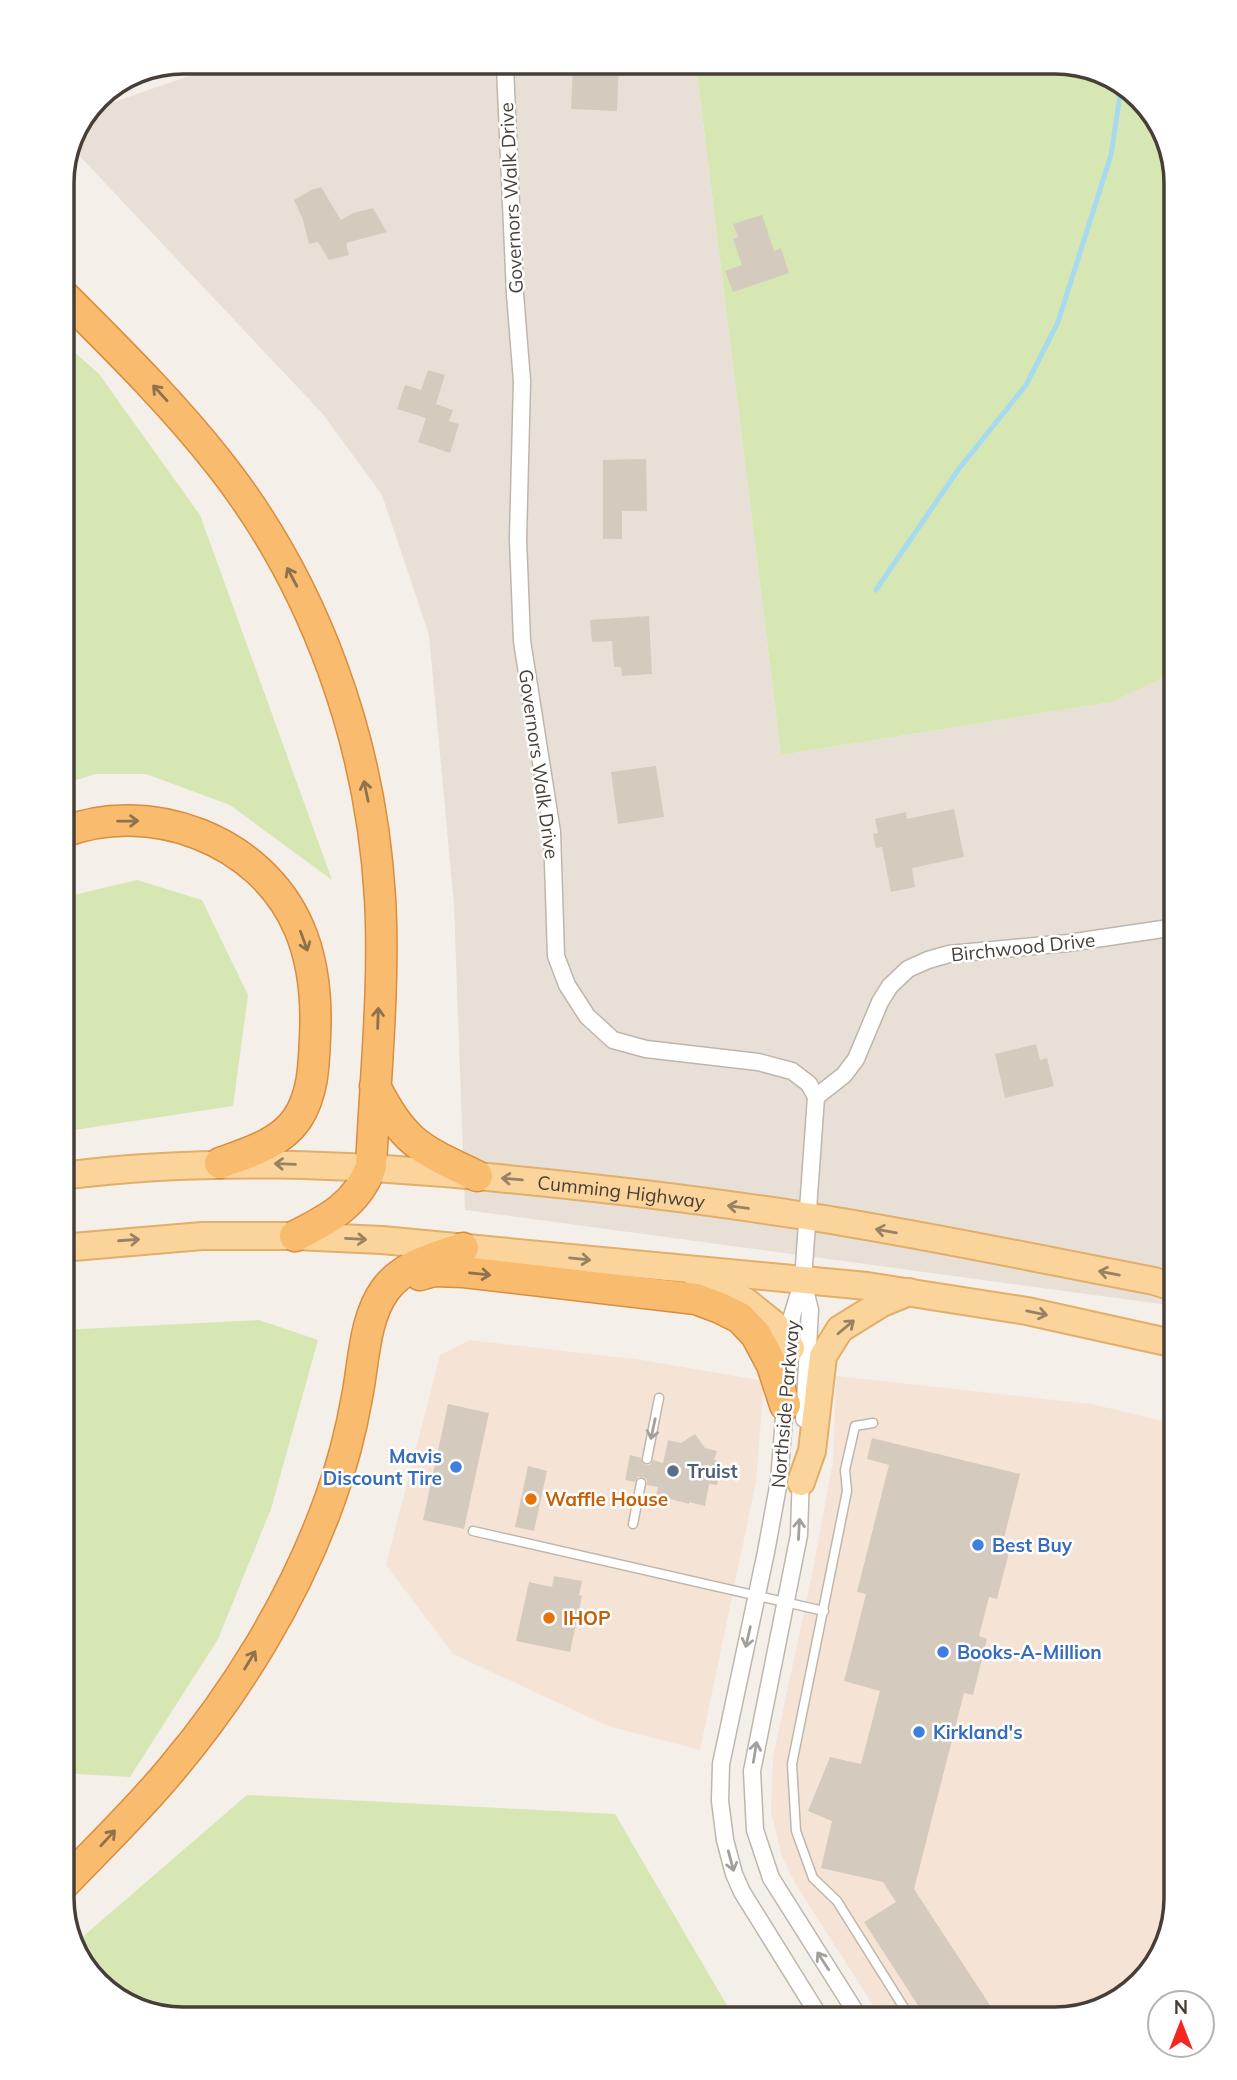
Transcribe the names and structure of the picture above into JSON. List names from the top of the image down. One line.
{"streets":{"main road":["Cumming Highway"],"street":["Governors Walk Drive","Birchwood Drive","Northside Parkway"]},"crossings":[["Governors Walk Drive","Birchwood Drive"]],"places":["Mavis Discount Tire","Truist","Waffle House","Best Buy","IHOP","Books-A-Million","Kirkland's"],"north":"top"}
